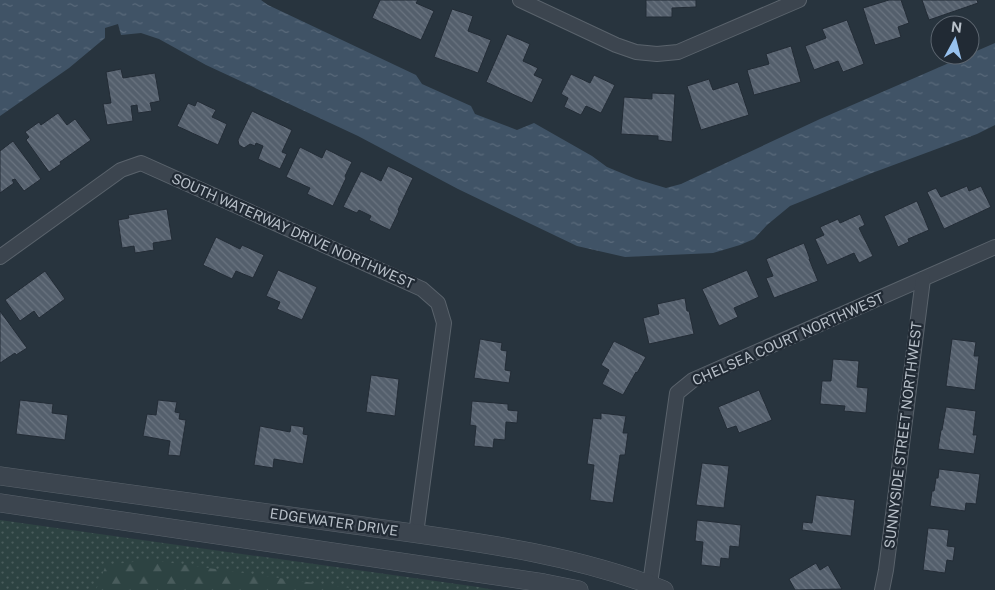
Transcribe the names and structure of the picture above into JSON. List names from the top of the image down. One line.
{"streets":{"street":["SOUTH WATERWAY DRIVE NORTHWEST","CHELSEA COURT NORTHWEST","SUNNYSIDE STREET NORTHWEST","EDGEWATER DRIVE"]},"crossings":[["SOUTH WATERWAY DRIVE NORTHWEST","EDGEWATER DRIVE"],["CHELSEA COURT NORTHWEST","SUNNYSIDE STREET NORTHWEST"],["CHELSEA COURT NORTHWEST","EDGEWATER DRIVE"]],"north":"top"}
